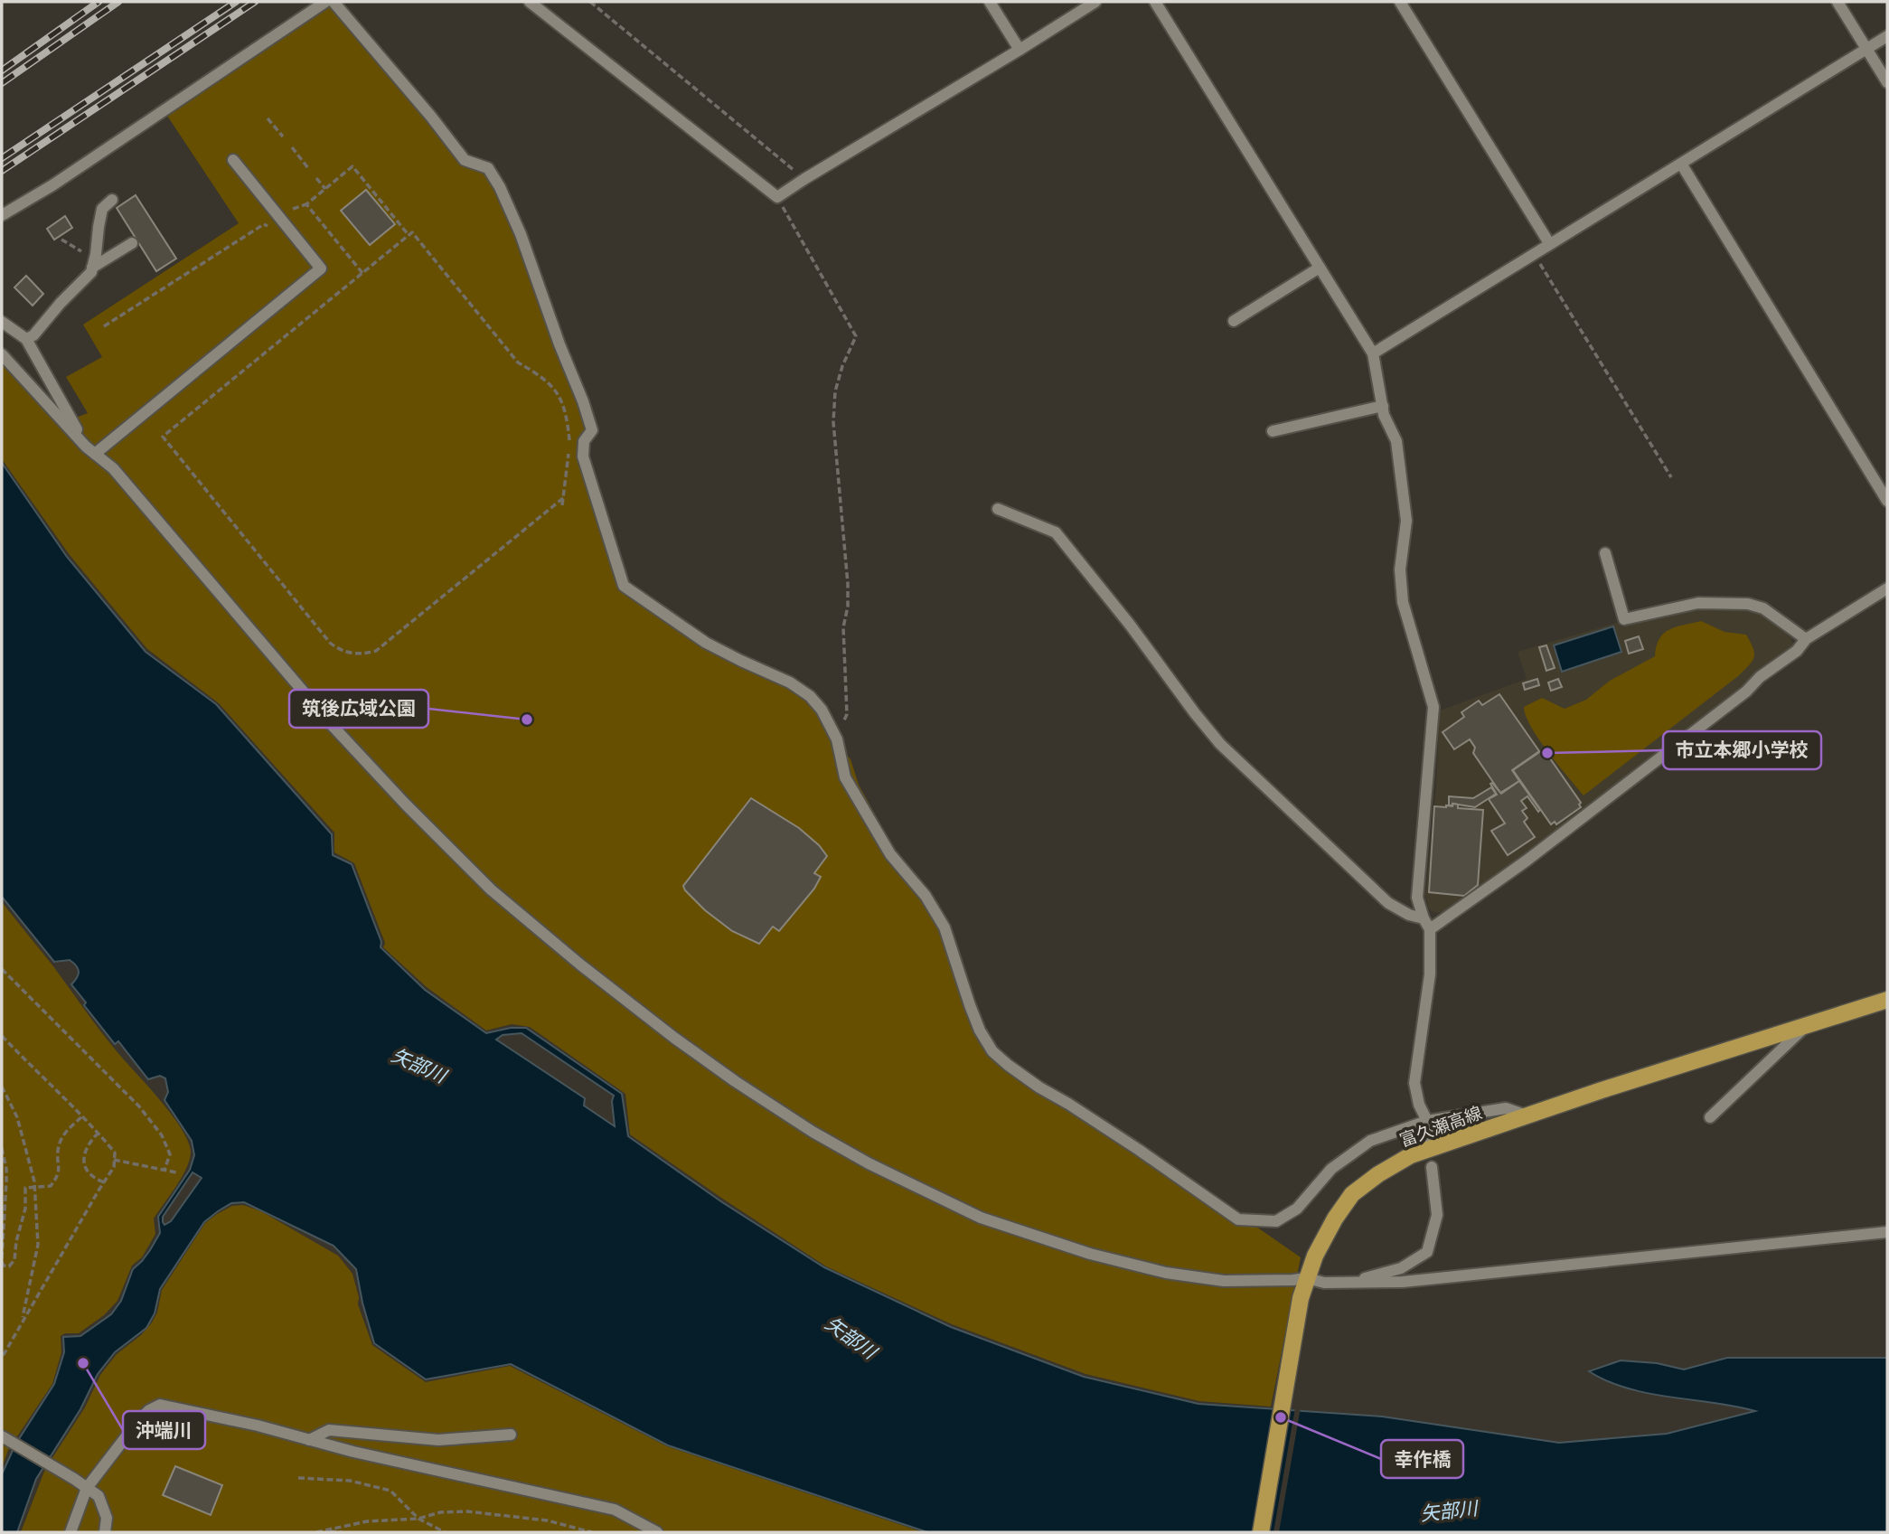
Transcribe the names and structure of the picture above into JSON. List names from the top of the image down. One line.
{"streets":{"main road":["富久瀬高線"]},"water":["矢部川"],"places":["筑後広域公園","市立本郷小学校","沖端川","幸作橋"]}
